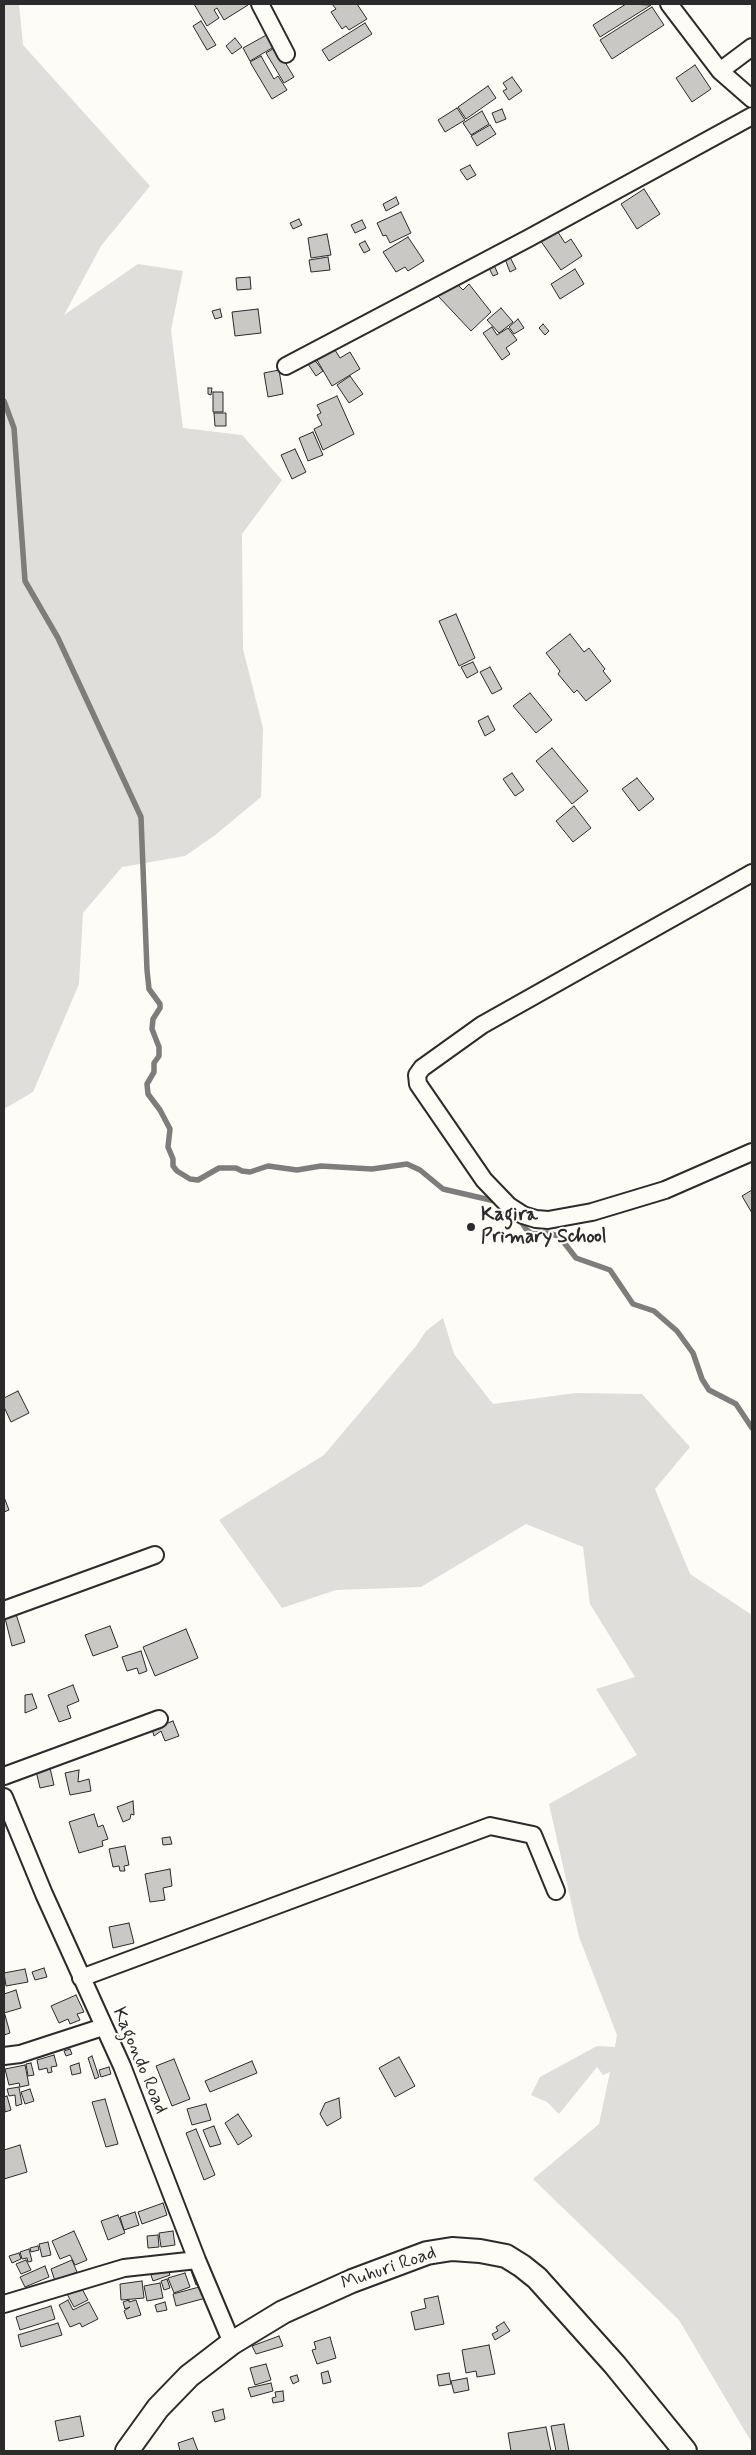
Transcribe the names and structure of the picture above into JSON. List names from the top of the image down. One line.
{"streets":{"main road":["Muhuri Road"],"street":["Kagondo Road"]},"crossings":[["Kagondo Road","Muhuri Road"]],"places":["Kagira Primary School"]}
